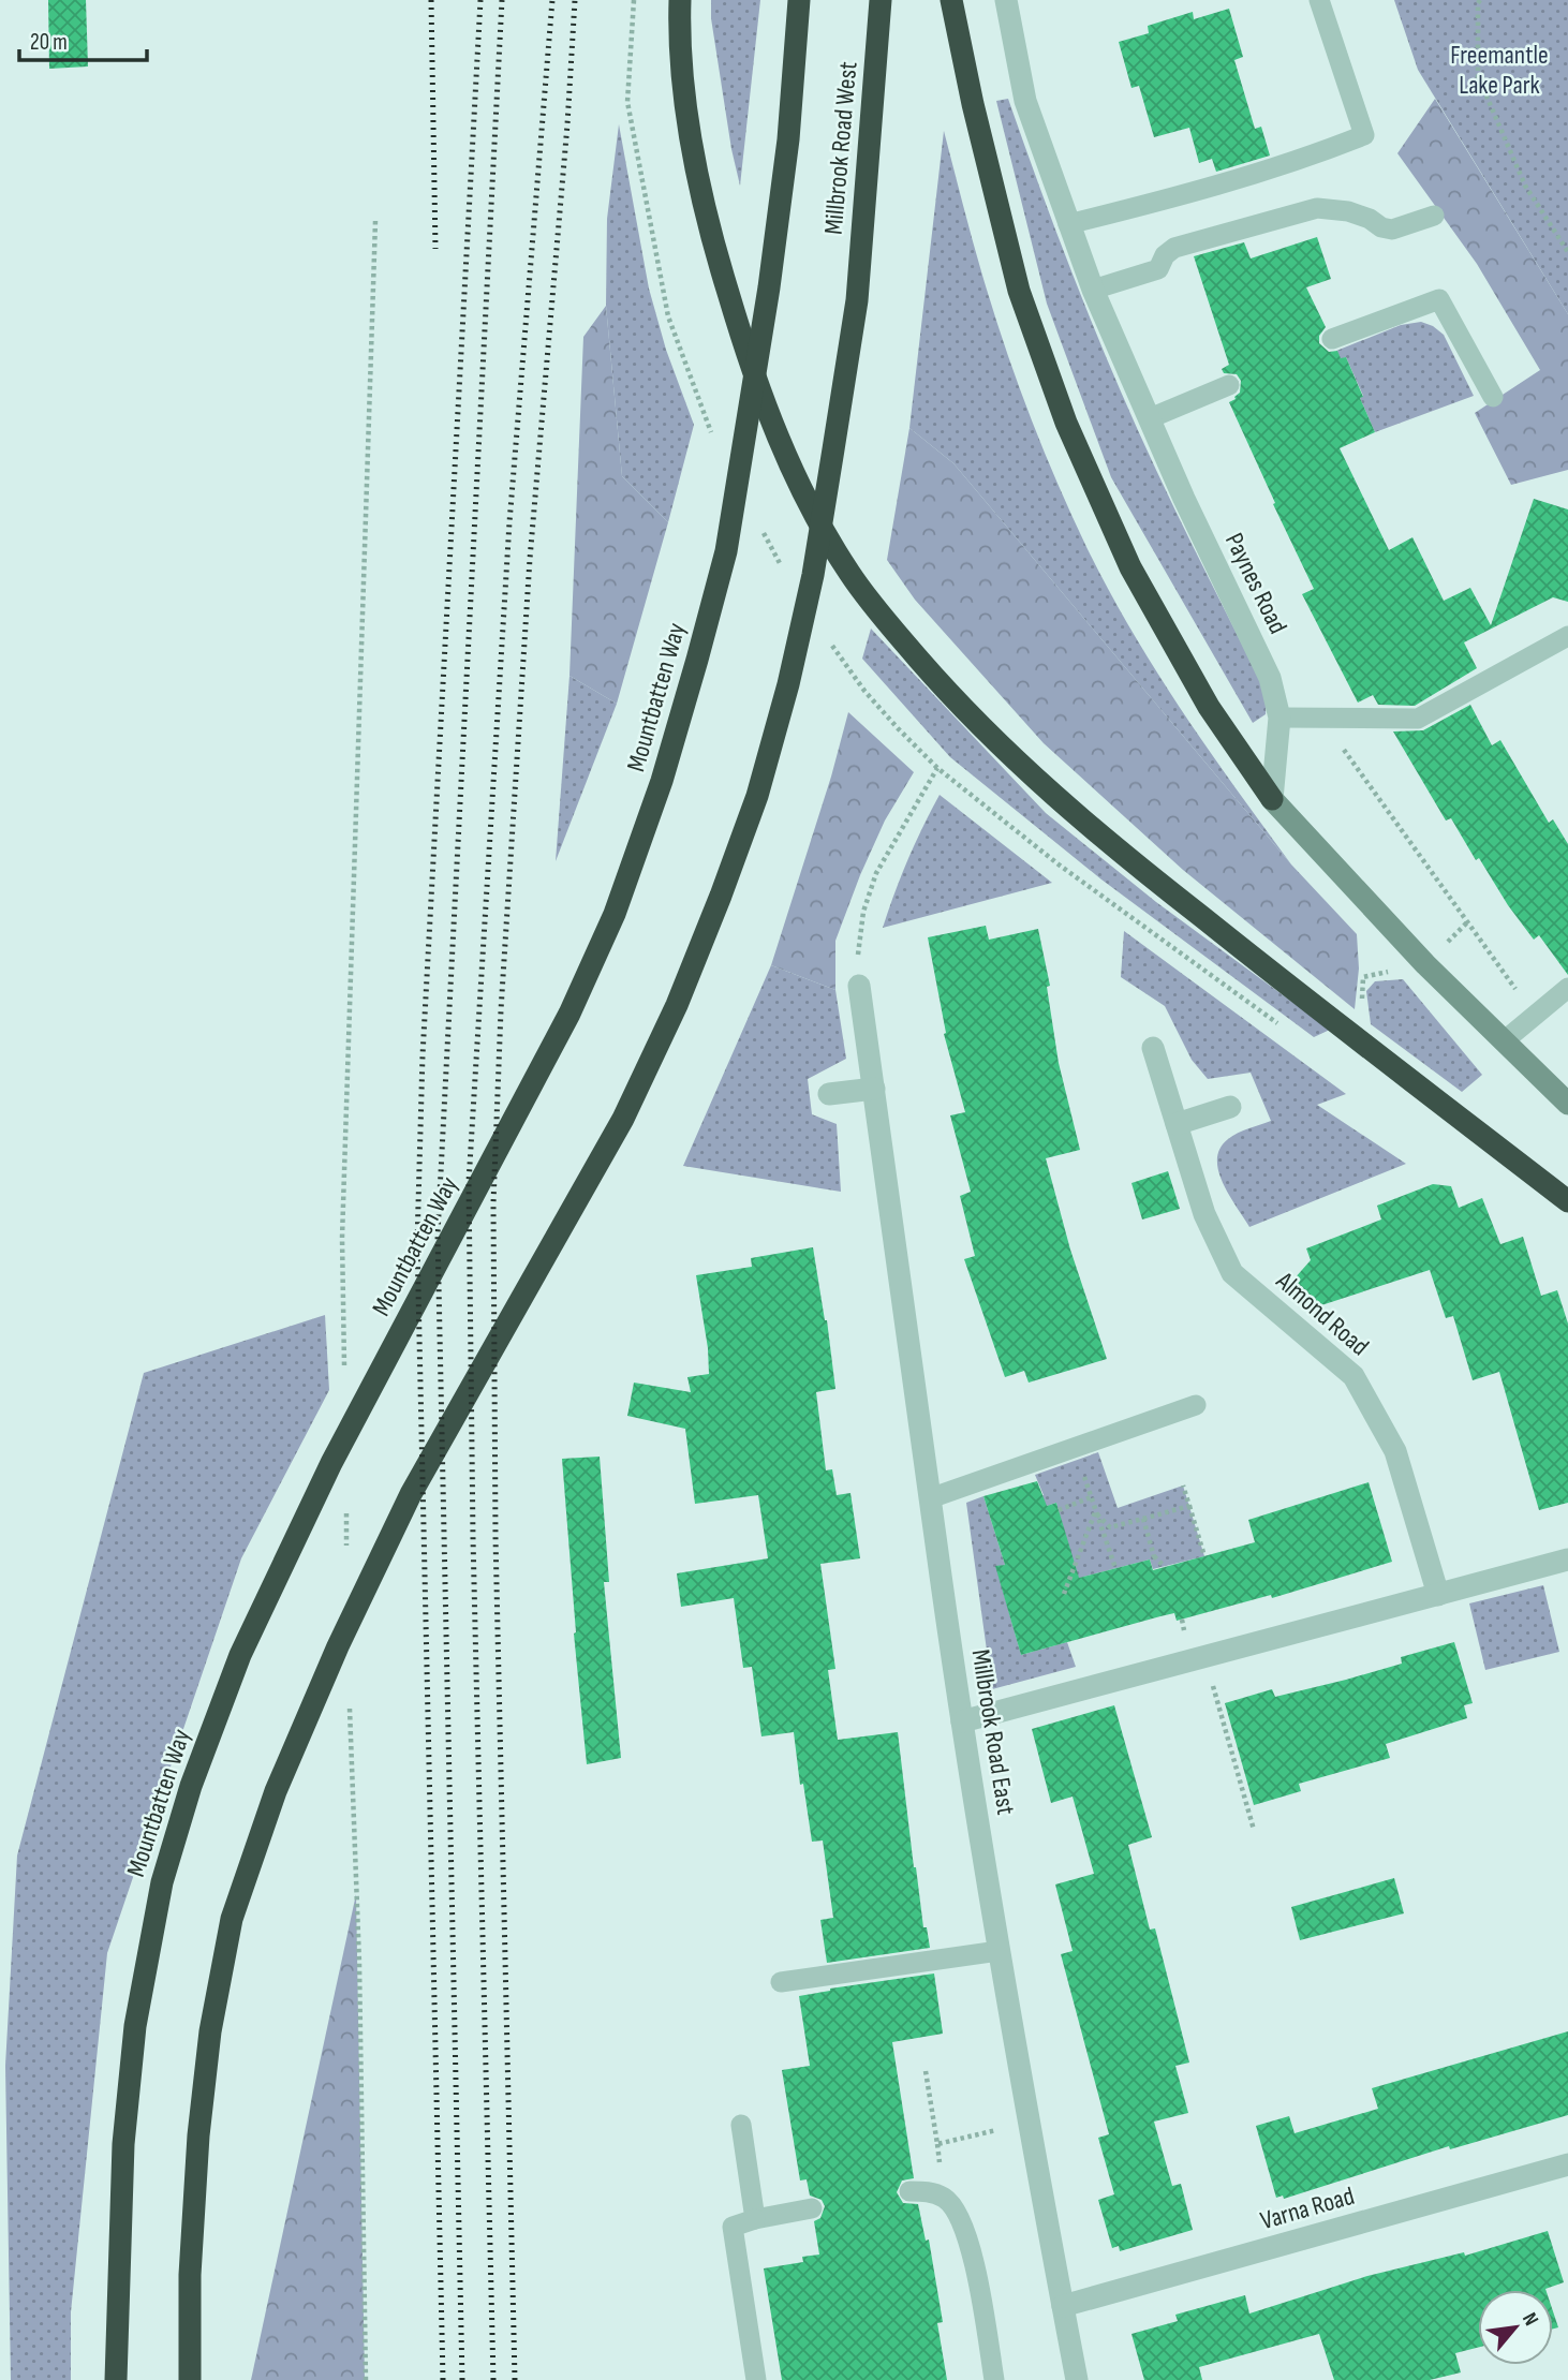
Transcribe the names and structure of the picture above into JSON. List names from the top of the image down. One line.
{"streets":{"highway":["Millbrook Road West","Mountbatten Way"],"street":["Paynes Road","Almond Road","Millbrook Road East","Varna Road"]},"crossings":[["Millbrook Road West","Mountbatten Way"],["Millbrook Road East","Varna Road"]],"parks":["Freemantle Lake Park"],"scale_bar":"20 m","north":"top right"}
